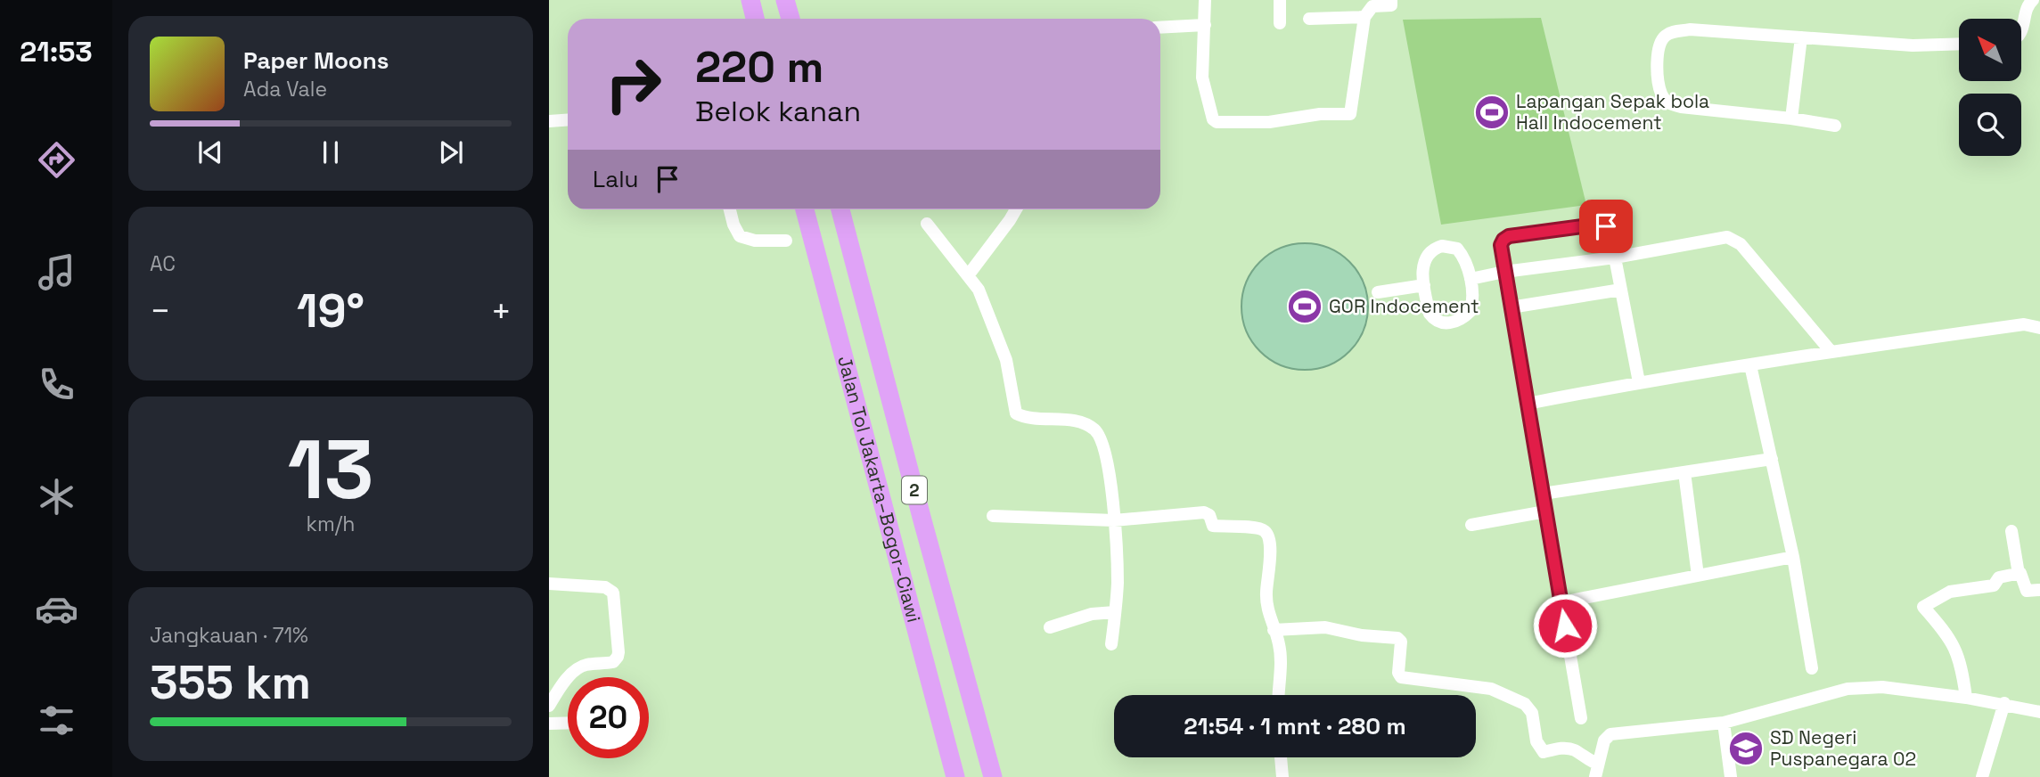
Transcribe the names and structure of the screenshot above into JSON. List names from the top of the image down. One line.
{"streets":{"highway":["Jalan Tol Jakarta–Bogor–Ciawi","2"]},"places":{"sports":["Lapangan Sepak bola Hall Indocement","GOR Indocement"],"school or university":["SD Negeri Puspanegara 02"]},"north":"top left","page":{"tabs":"21:53","turn":["220 m","Belok kanan"],"song":["Paper Moons","Ada Vale"],"then":"Lalu","tile":["AC",["13","km/h"],["Jangkauan · 71%","355 km"]],"heat":["−","19°","+"],"limit":"20","trip":"21:54 · 1 mnt · 280 m"}}
